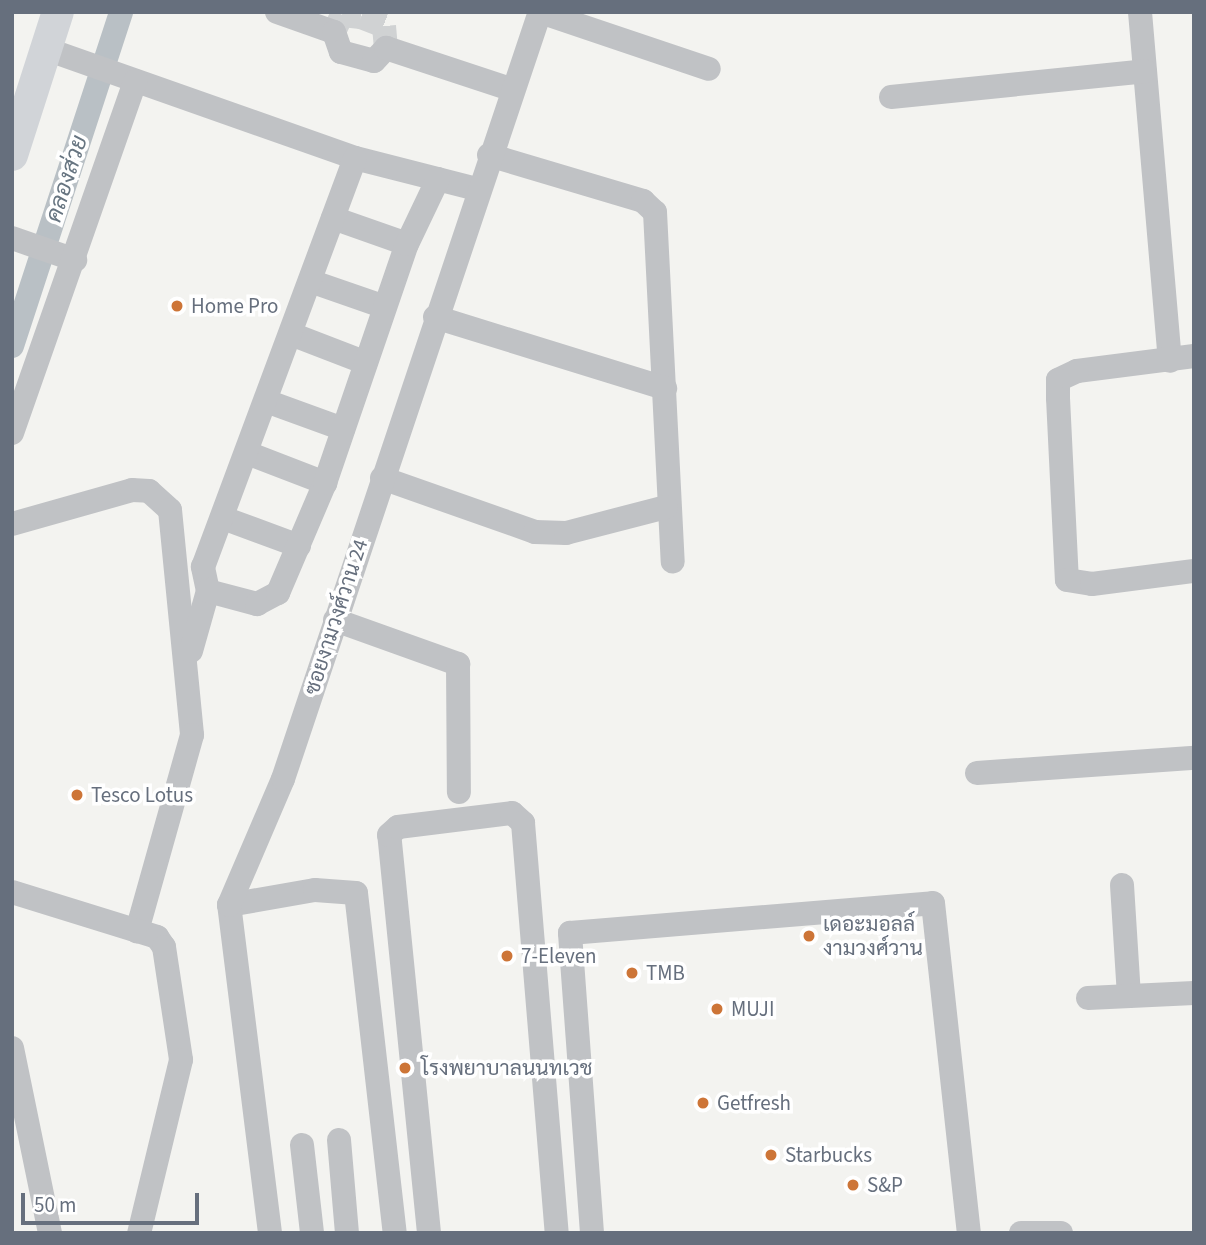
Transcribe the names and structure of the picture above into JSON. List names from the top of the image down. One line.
{"streets":{"street":["ซอยงามวงศ์วาน 24"]},"water":["คลองส่วย"],"places":["Home Pro","Tesco Lotus","เดอะมอลล์ งามวงศ์วาน","7-Eleven","TMB","MUJI","โรงพยาบาลนนทเวช","Getfresh","Starbucks","S&P"],"scale_bar":"50 m"}
